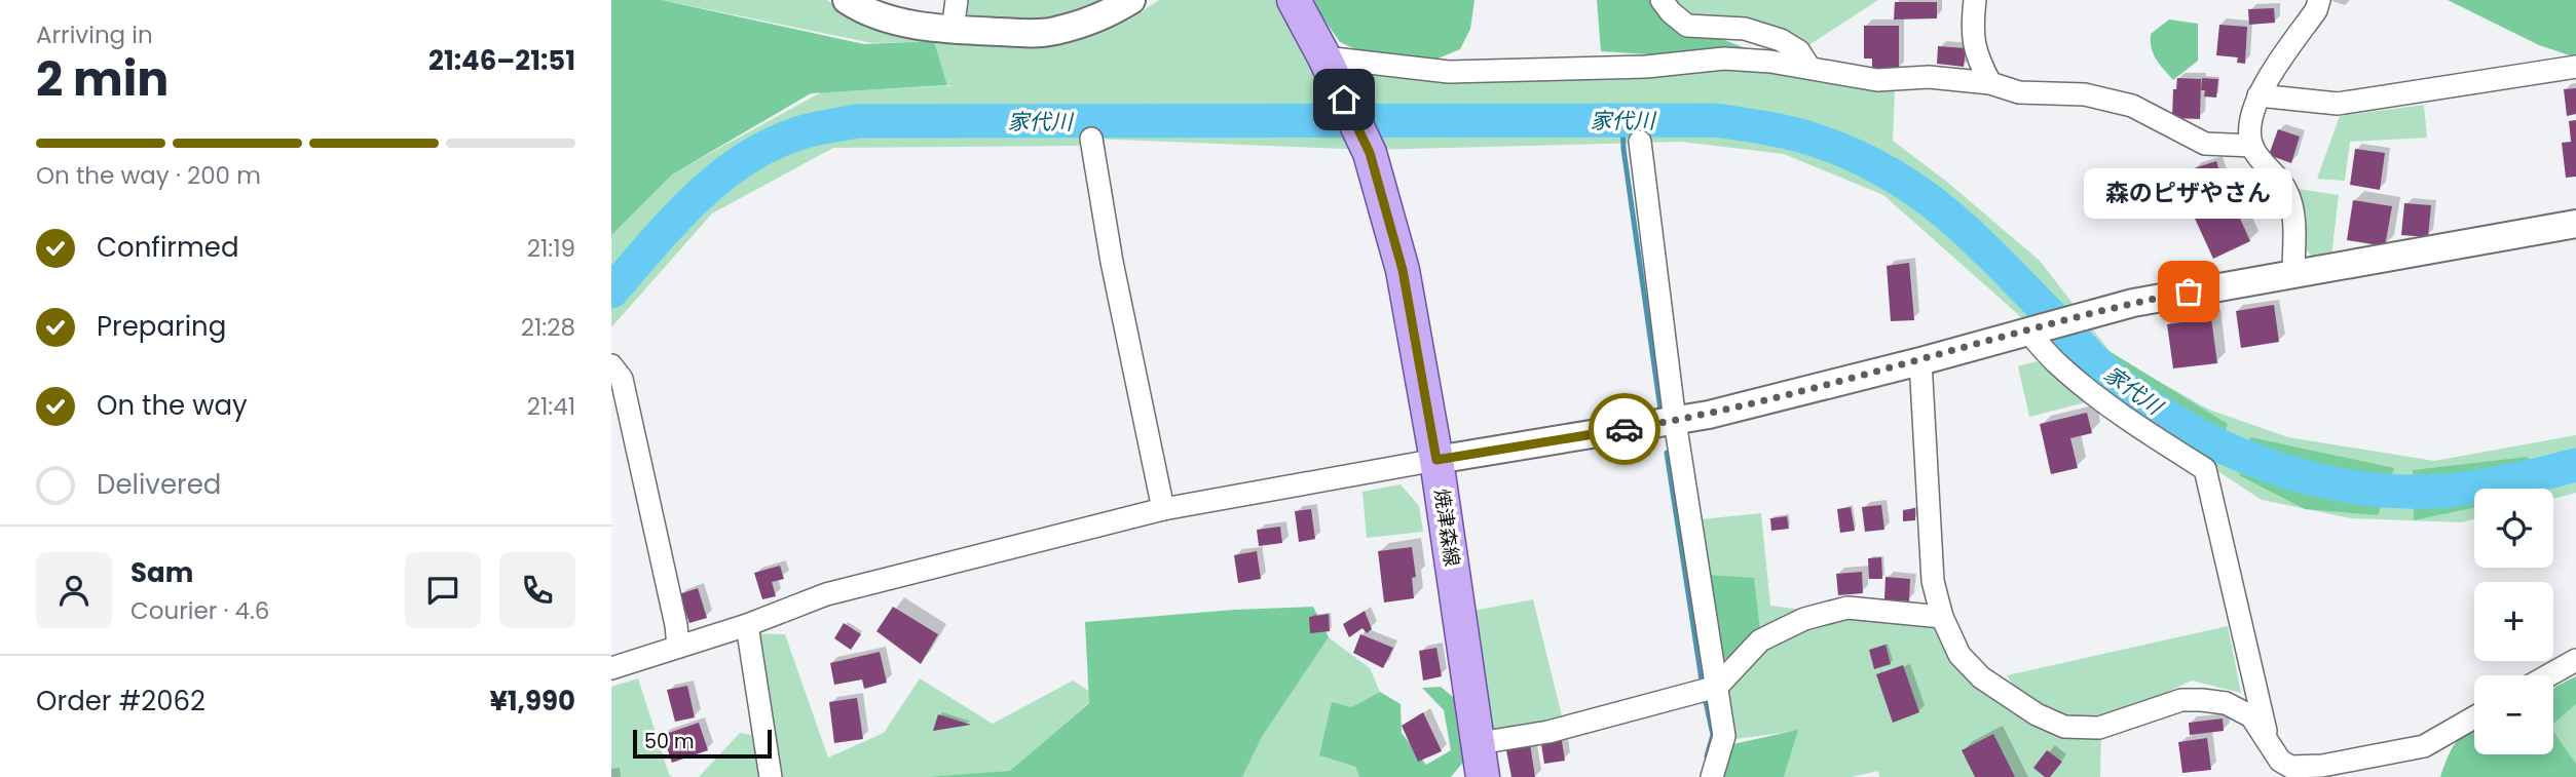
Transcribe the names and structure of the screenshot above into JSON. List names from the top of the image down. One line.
{"streets":{"main road":["焼津森線"]},"water":["家代川"],"places":["森のピザやさん"],"scale_bar":"50 m","page":{"heading":["2 min","Arriving in","21:46–21:51"],"panel":["Sam","Courier · 4.6","Order #2062","¥1,990"],"bar":"On the way · 200 m","bubble":"森のピザやさん","list":[["Confirmed","21:19"],["Preparing","21:28"],["On the way","21:41"],"Delivered"],"map_buttons":["+","−"],"scale":"50 m"}}
